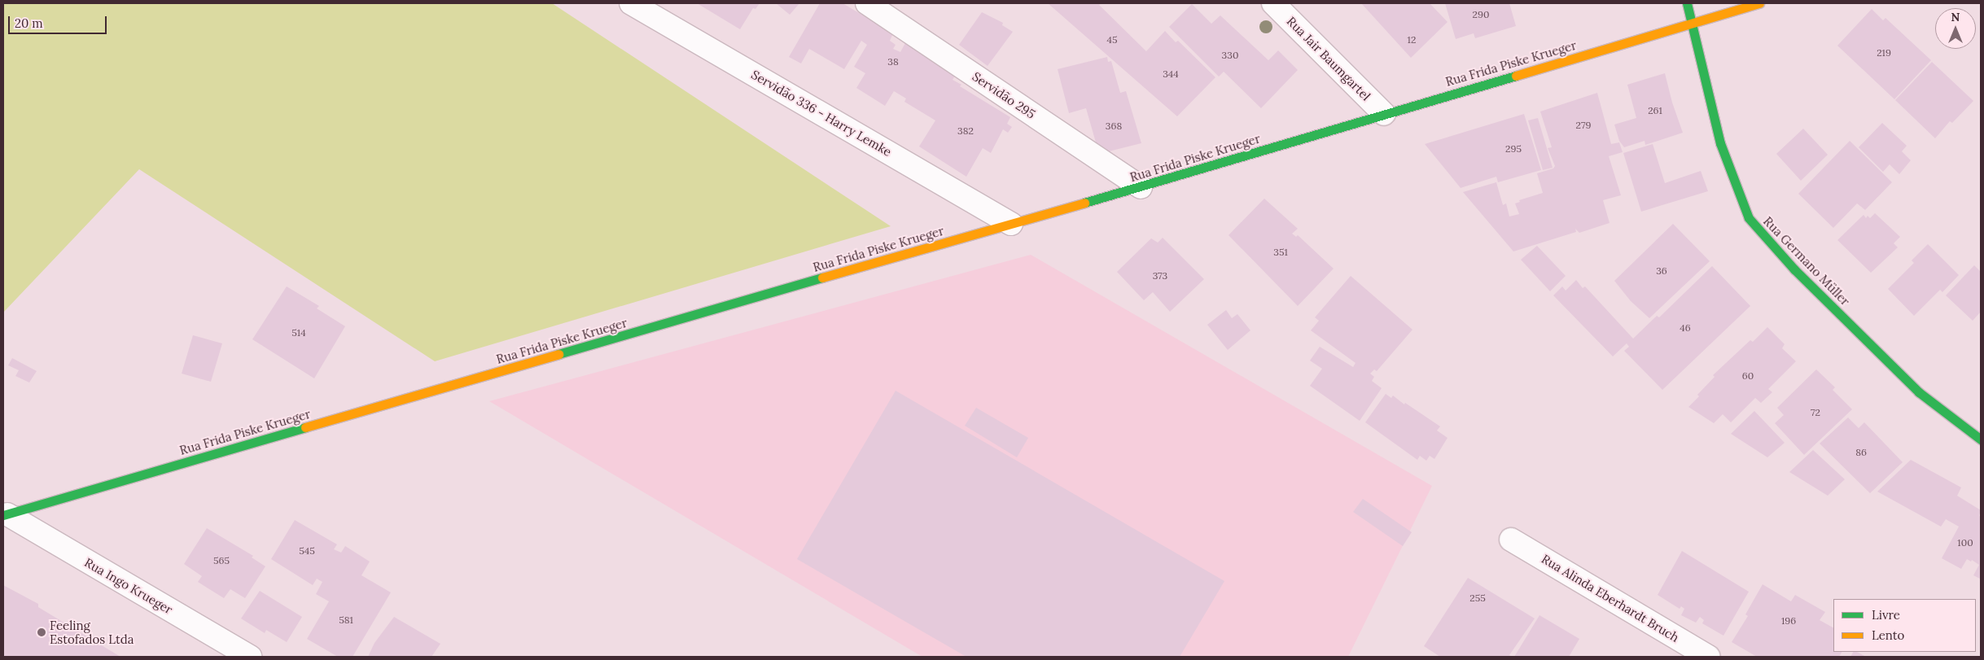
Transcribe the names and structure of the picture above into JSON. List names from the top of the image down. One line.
{"streets":{"street":["Rua Jair Baumgartel","Rua Frida Piske Krueger","Servidão 295","Servidão 336 - Harry Lemke","Rua Germano Müller","Rua Ingo Krueger","Rua Alinda Eberhardt Bruch"]},"crossings":[["Rua Jair Baumgartel","Rua Frida Piske Krueger"],["Rua Frida Piske Krueger","Servidão 295"],["Rua Frida Piske Krueger","Servidão 336 - Harry Lemke"],["Rua Frida Piske Krueger","Rua Germano Müller"],["Rua Frida Piske Krueger","Rua Ingo Krueger"]],"places":["Feeling Estofados Ltda"],"house_numbers":["290","45","12","219","330","38","344","261","279","368","382","295","351","36","373","46","514","60","72","86","100","545","565","255","581","196"],"legend":["Livre","Lento"],"scale_bar":"20 m","north":"top"}
